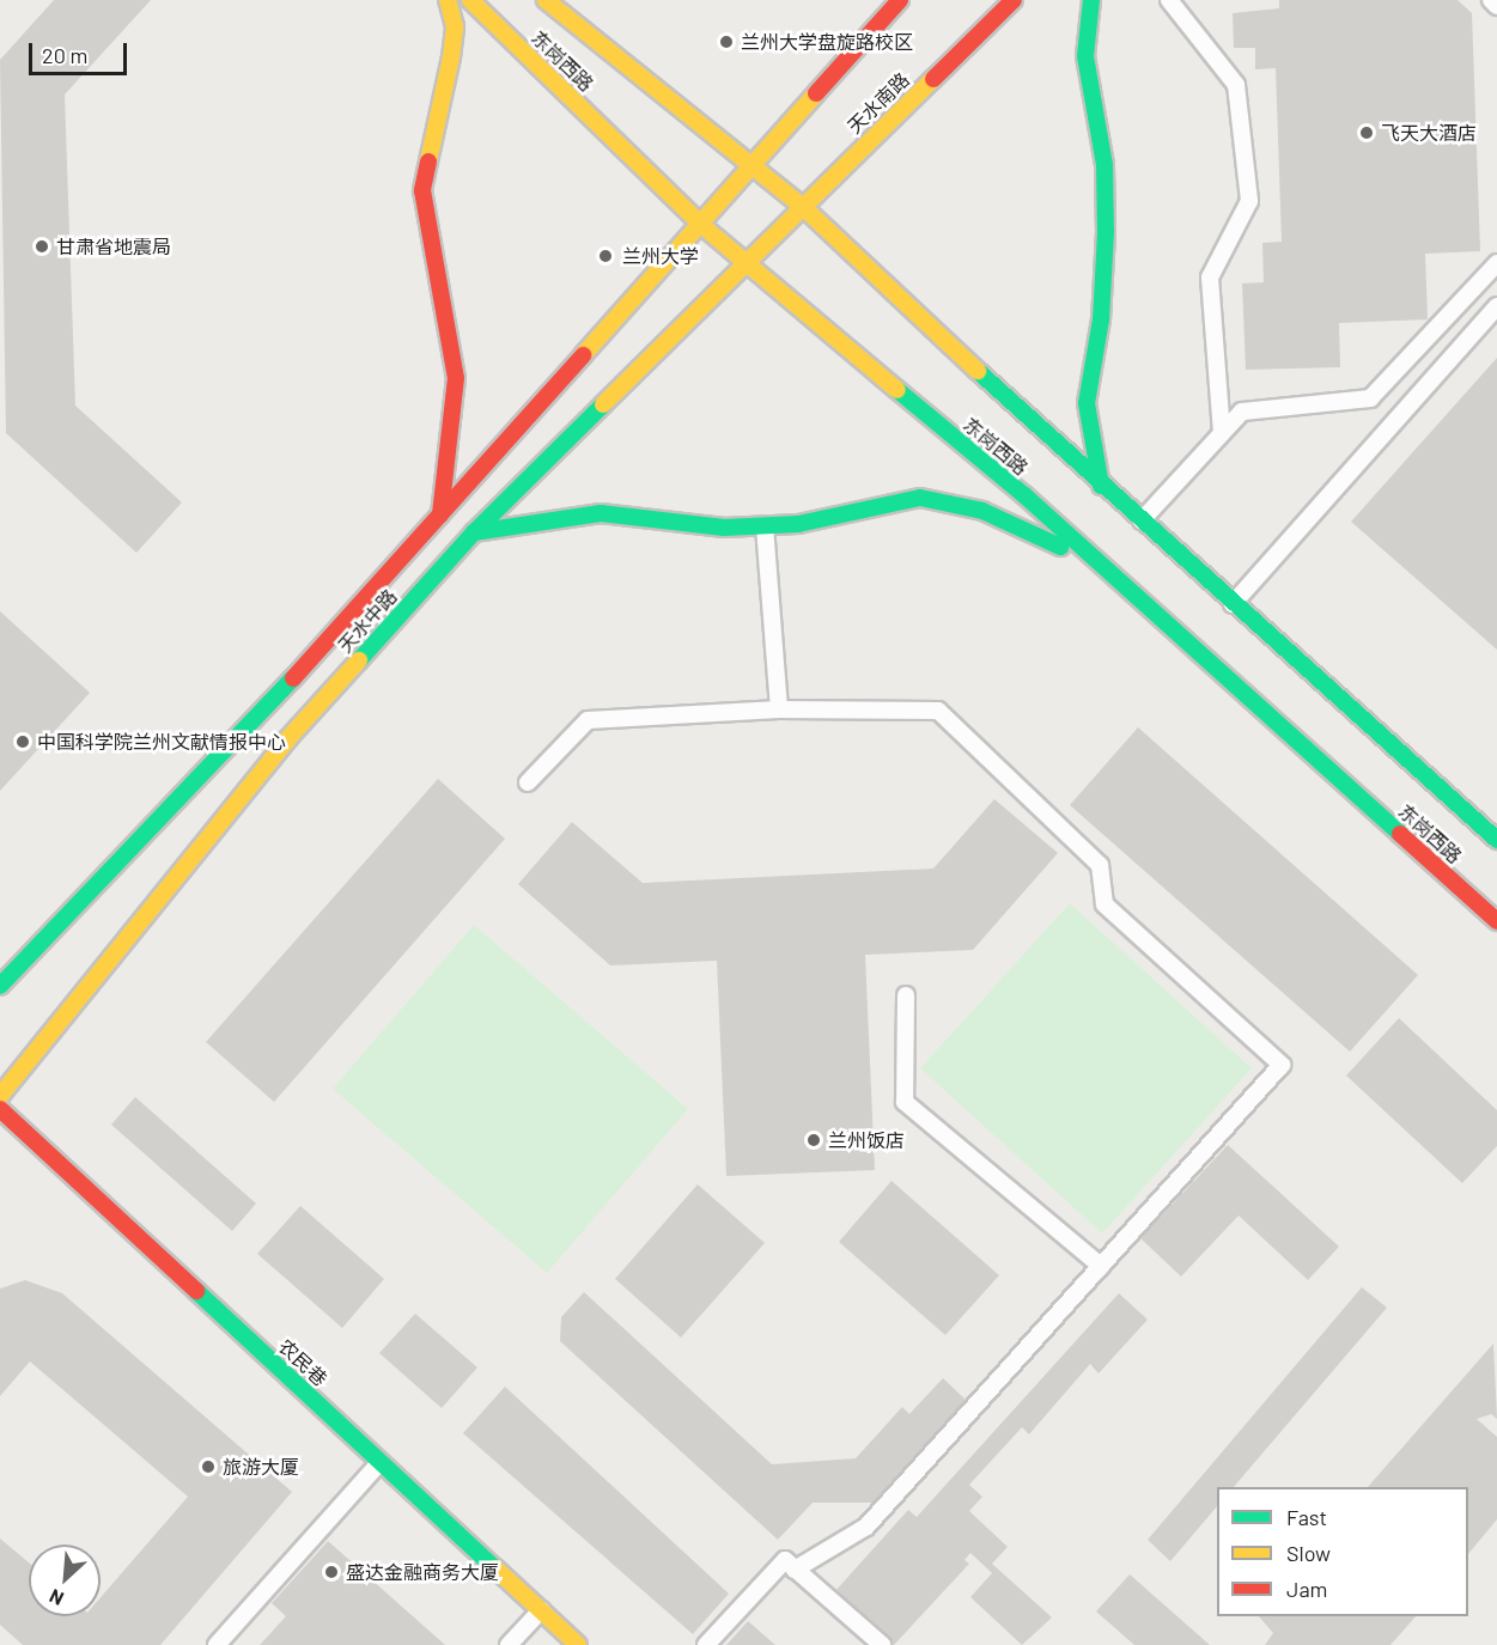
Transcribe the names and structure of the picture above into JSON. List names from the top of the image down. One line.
{"streets":{"main road":["东岗西路","天水南路","天水中路","农民巷"]},"crossings":[["东岗西路","天水南路"],["东岗西路","天水中路"],["天水南路","天水中路"]],"places":["兰州大学盘旋路校区","飞天大酒店","甘肃省地震局","兰州大学","中国科学院兰州文献情报中心","兰州饭店","旅游大厦","盛达金融商务大厦"],"legend":["Fast","Slow","Jam"],"scale_bar":"20 m","north":"bottom left"}
